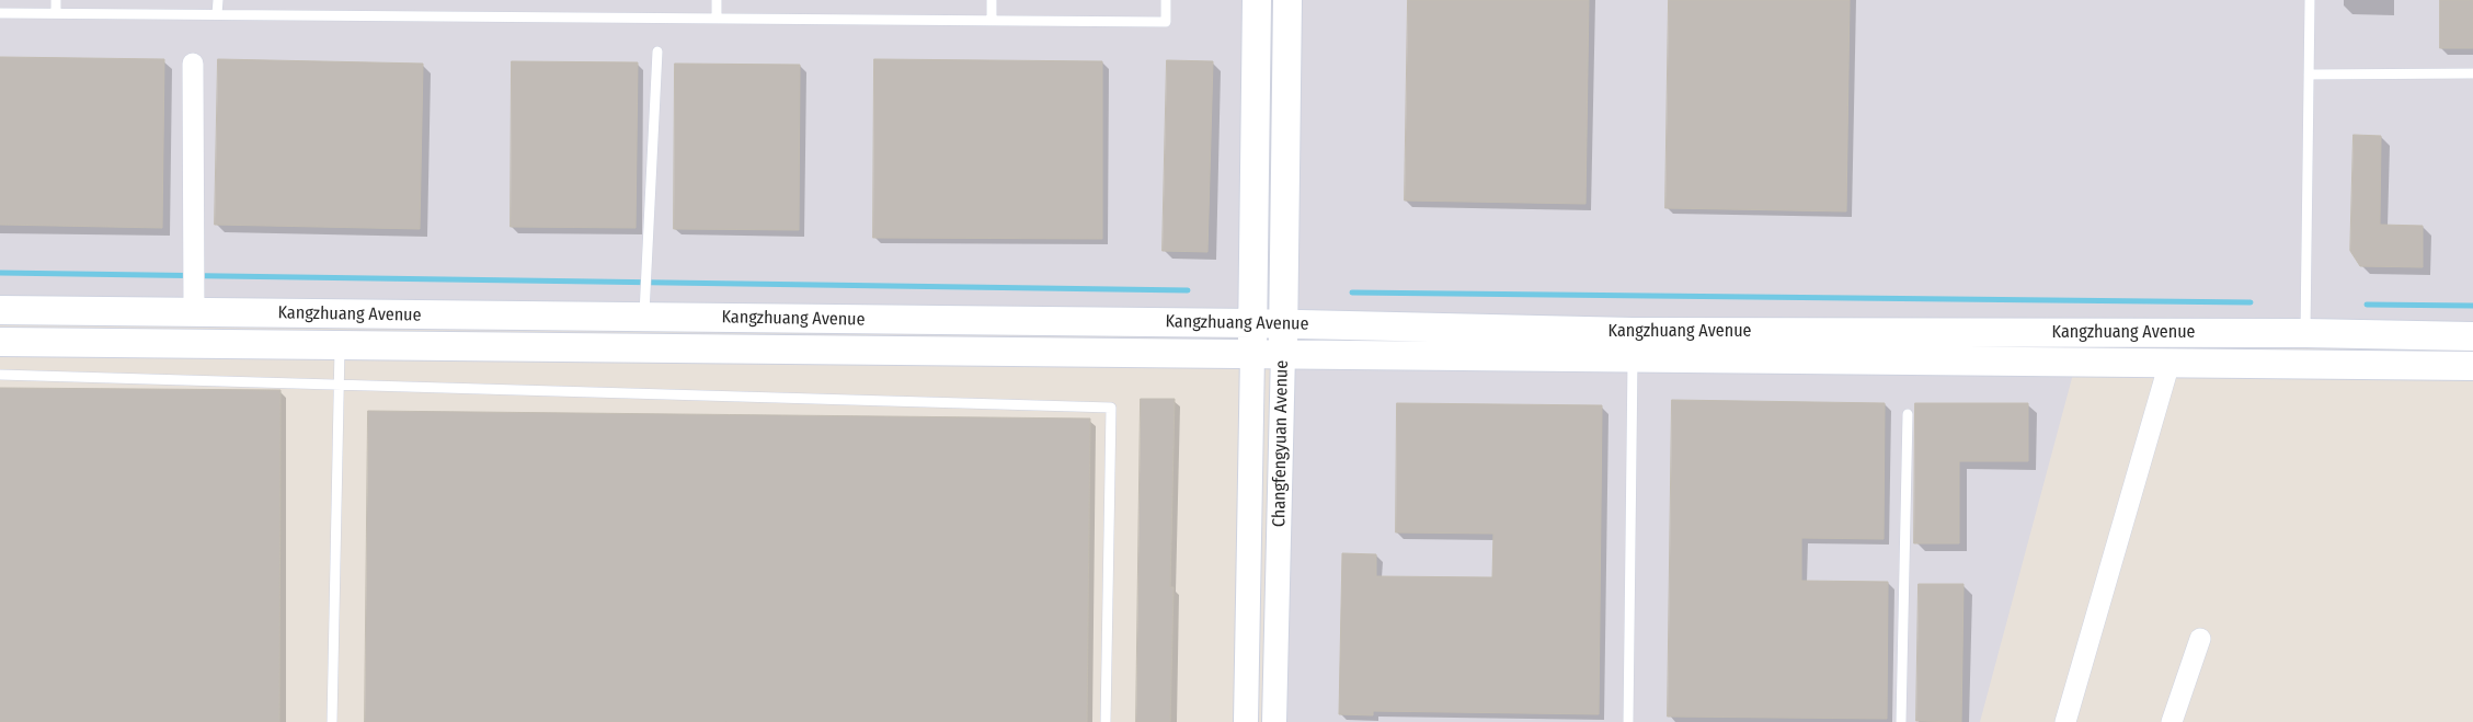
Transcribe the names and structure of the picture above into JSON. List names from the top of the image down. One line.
{"streets":{"main road":["Kangzhuang Avenue","Changfengyuan Avenue"]},"crossings":[["Kangzhuang Avenue","Changfengyuan Avenue"]]}
